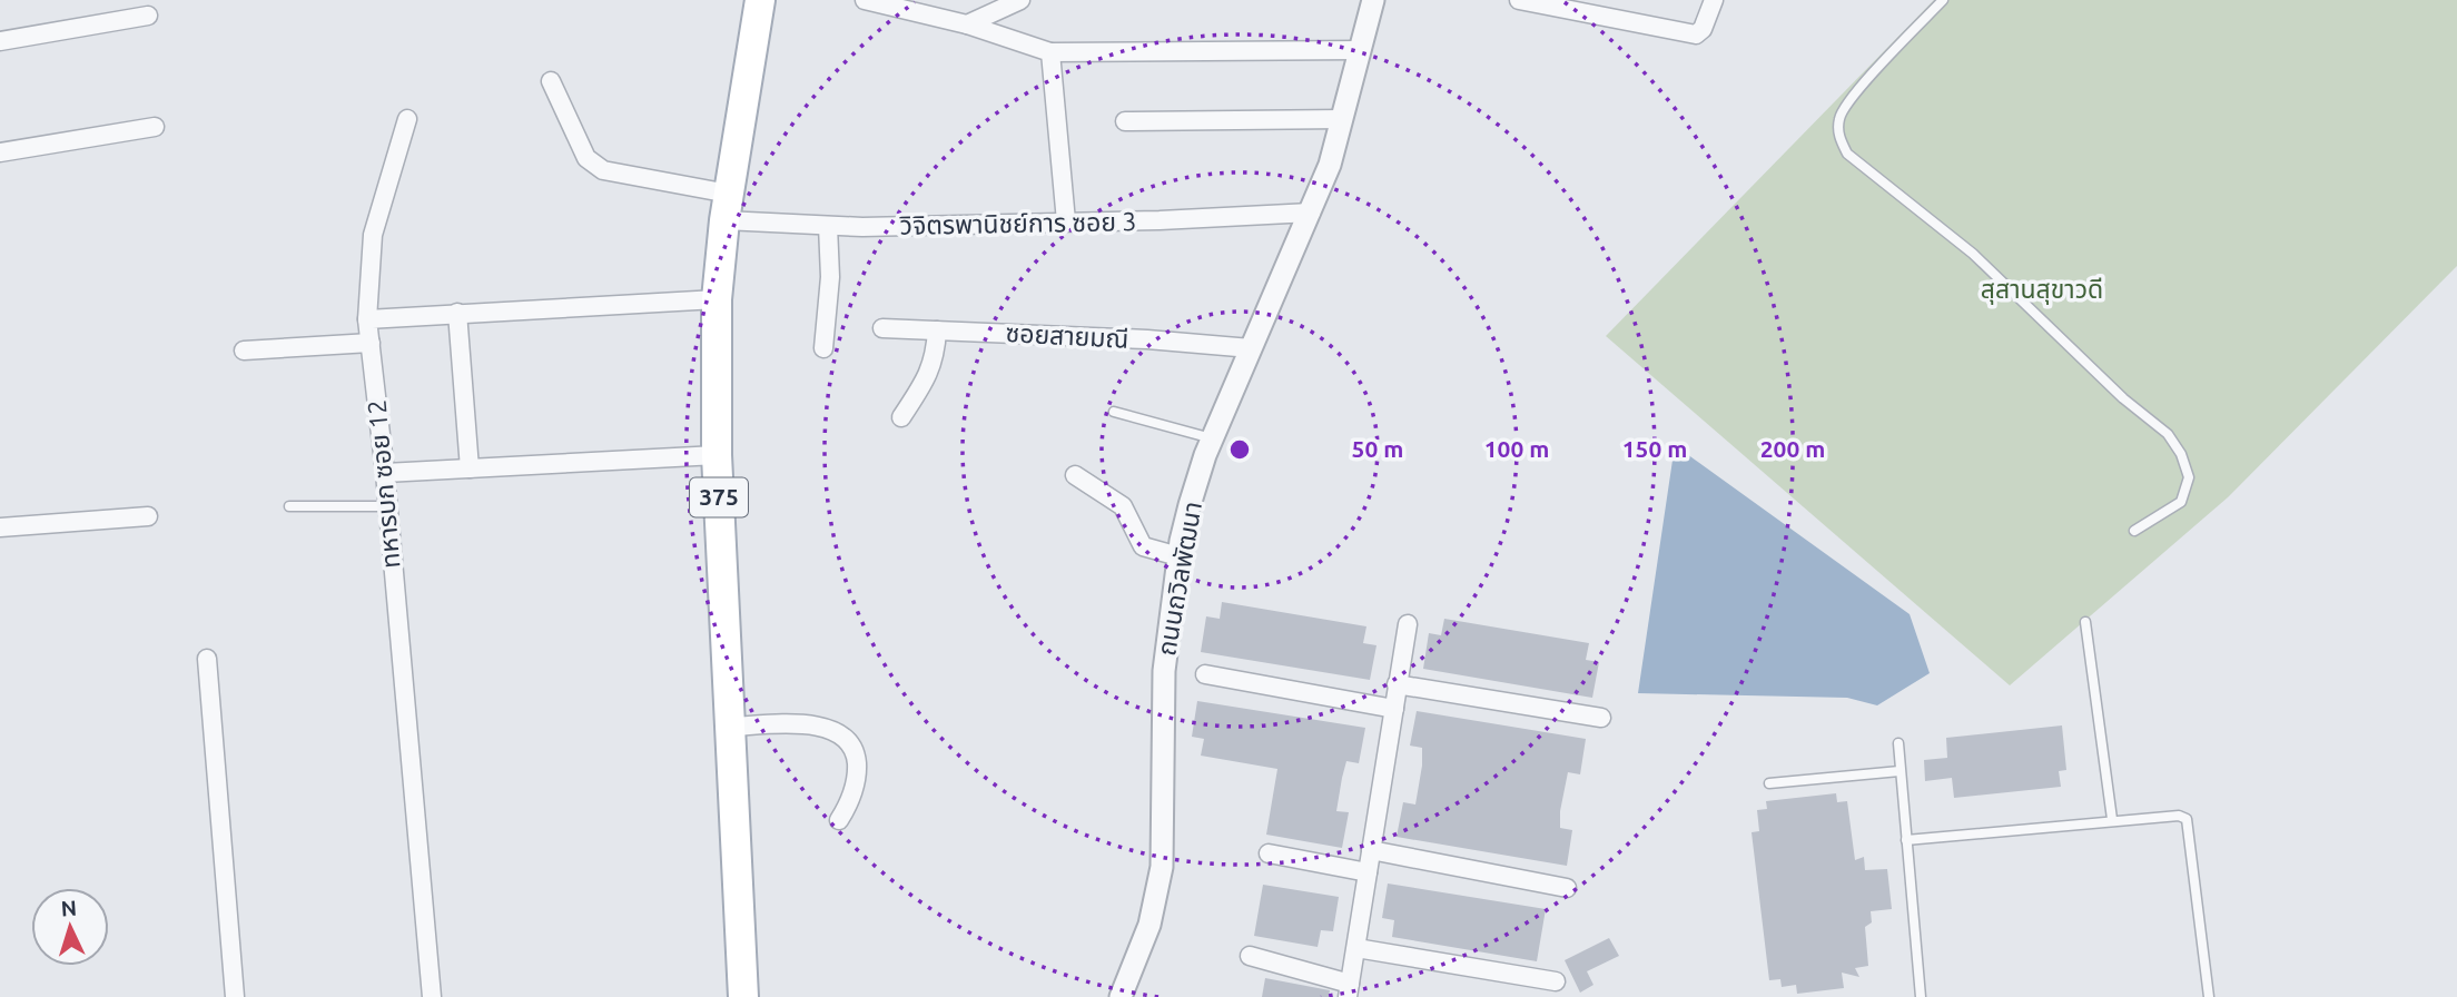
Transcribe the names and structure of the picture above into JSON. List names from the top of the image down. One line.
{"streets":{"main road":["375"],"street":["วิจิตรพานิชย์การ ซอย 3","ซอยสายมณี","ทหารบก ซอย 12","ถนนถวิลพัฒนา"]},"crossings":[["วิจิตรพานิชย์การ ซอย 3","375"],["วิจิตรพานิชย์การ ซอย 3","ถนนถวิลพัฒนา"],["ซอยสายมณี","ถนนถวิลพัฒนา"]],"parks":["สุสานสุขาวดี"],"north":"top","rings":["50 m","100 m","150 m","200 m"]}
